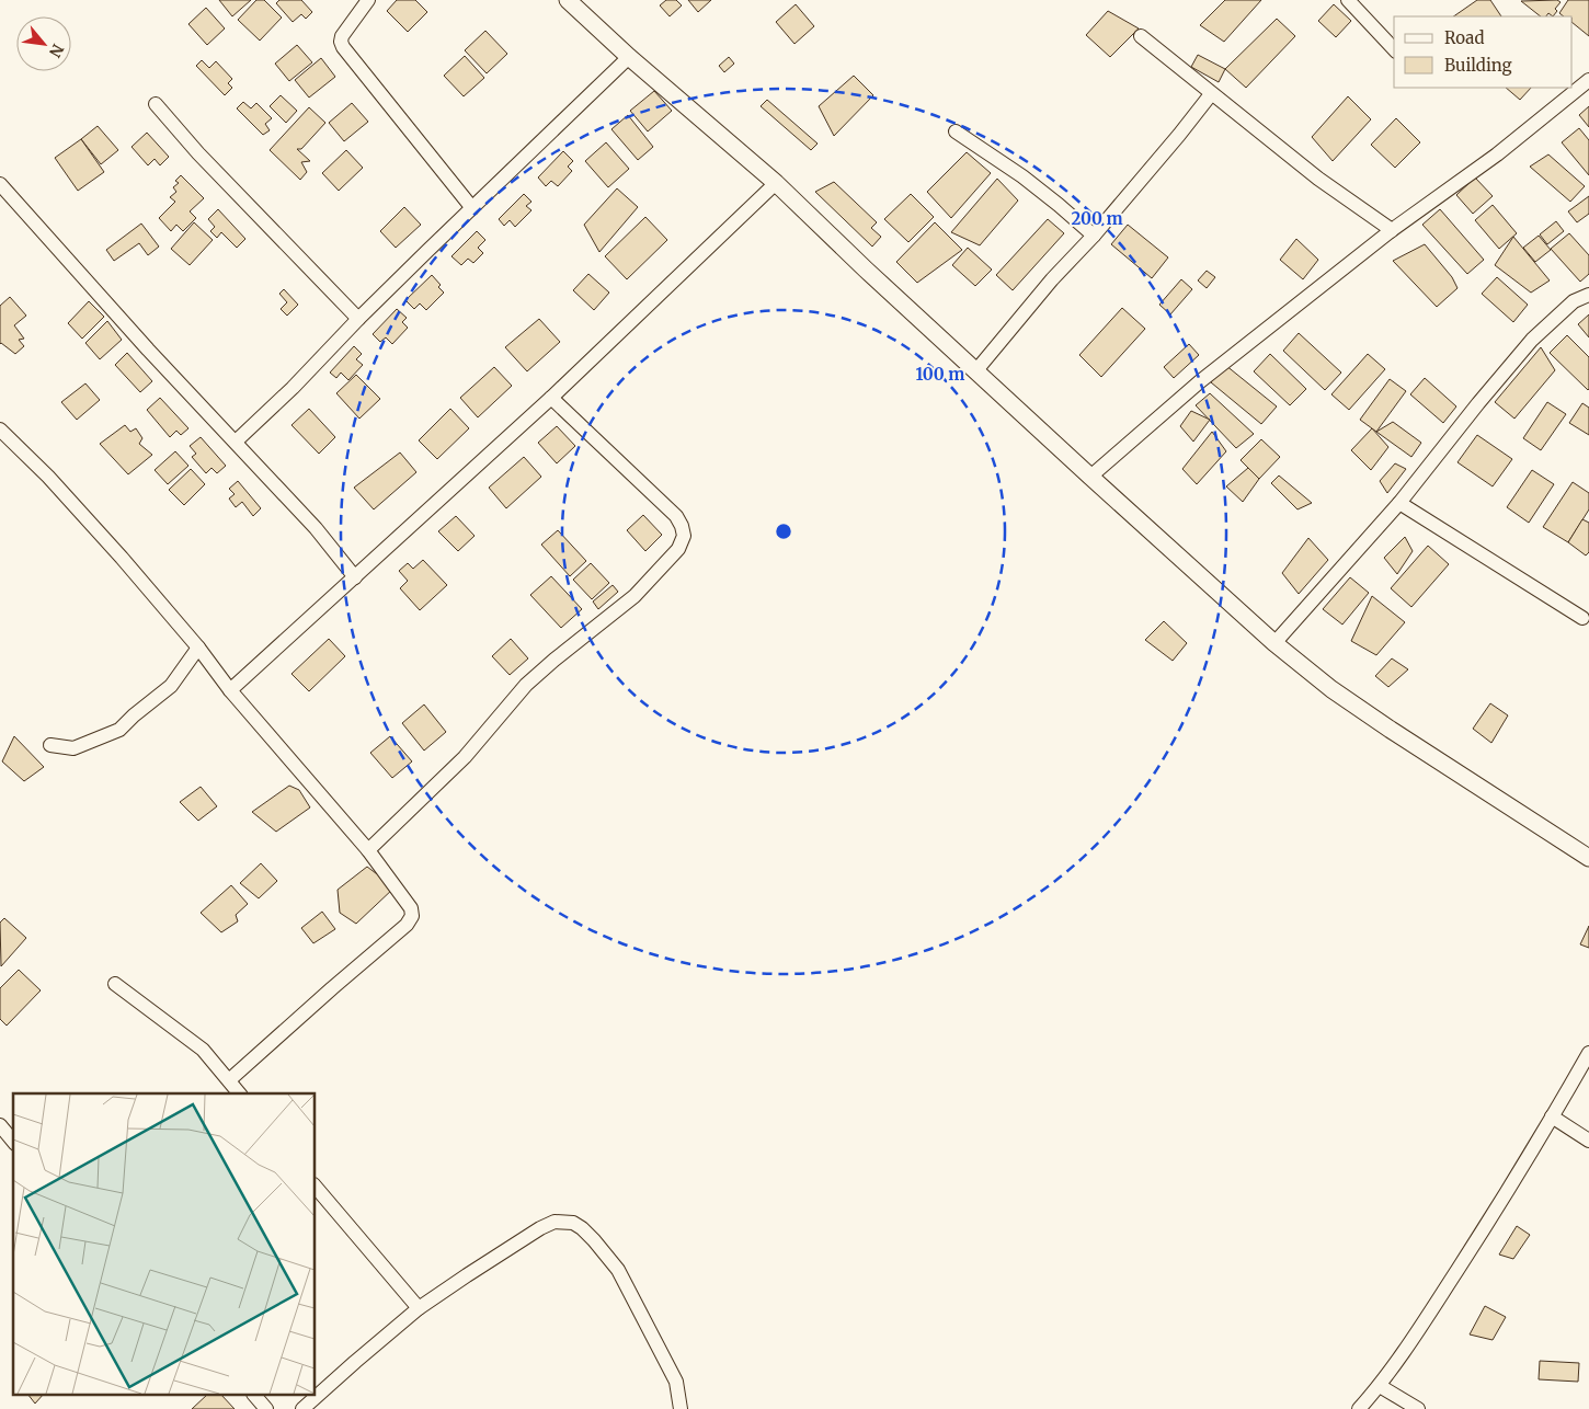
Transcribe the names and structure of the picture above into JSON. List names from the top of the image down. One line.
{"legend":["Road","Building"],"north":"bottom right","rings":["200 m","100 m"]}
